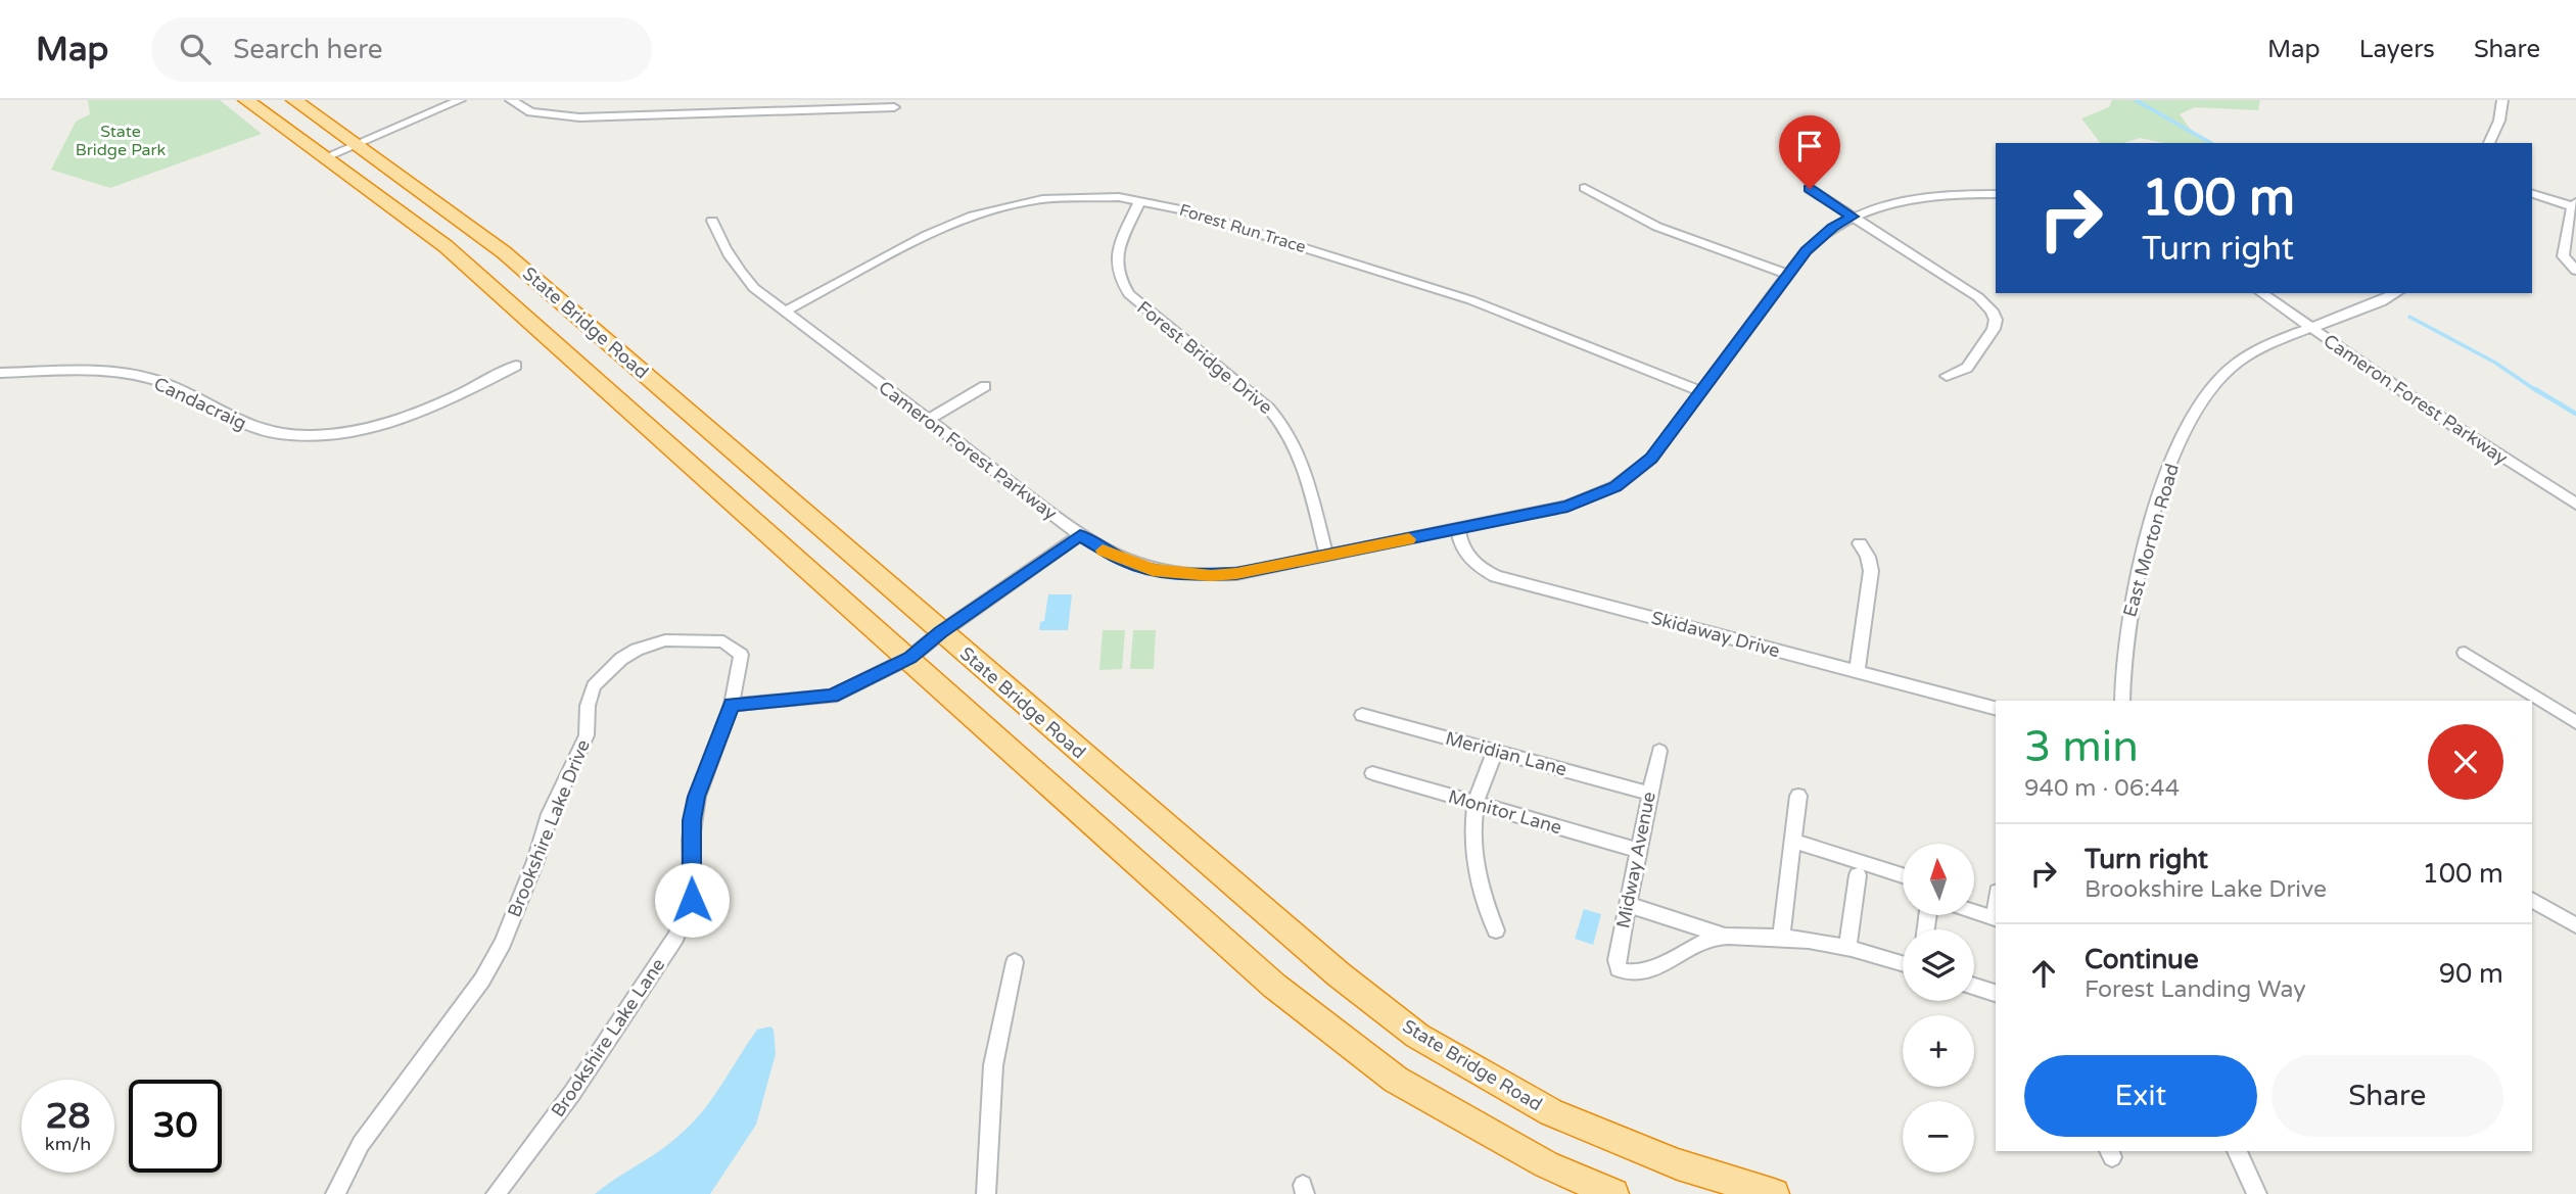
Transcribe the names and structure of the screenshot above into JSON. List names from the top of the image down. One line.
{"streets":{"highway":["State Bridge Road"],"street":["Forest Run Trace","Forest Bridge Drive","Cameron Forest Parkway","Candacraig","East Morton Road","Skidaway Drive","Meridian Lane","Monitor Lane","Brookshire Lake Drive","Midway Avenue","Brookshire Lake Lane"]},"crossings":[["Forest Run Trace","Forest Bridge Drive"],["Forest Run Trace","Cameron Forest Parkway"],["Forest Bridge Drive","Cameron Forest Parkway"],["Cameron Forest Parkway","East Morton Road"],["Cameron Forest Parkway","Skidaway Drive"],["Meridian Lane","Midway Avenue"],["Monitor Lane","Midway Avenue"],["Brookshire Lake Drive","Brookshire Lake Lane"]],"parks":["State Bridge Park"],"north":"top","page":{"header":"Map","search":"Search here","nav":["Map","Layers","Share"],"turn":["100 m","Turn right"],"heading":["3 min","940 m · 06:44"],"list":[{"name":"Turn right","note":"Brookshire Lake Drive","value":"100 m"},{"name":"Continue","note":"Forest Landing Way","value":"90 m"}],"map_buttons":["+","−"],"buttons":["Exit","Share"],"speed":"28 km/h","limit":"30"}}
